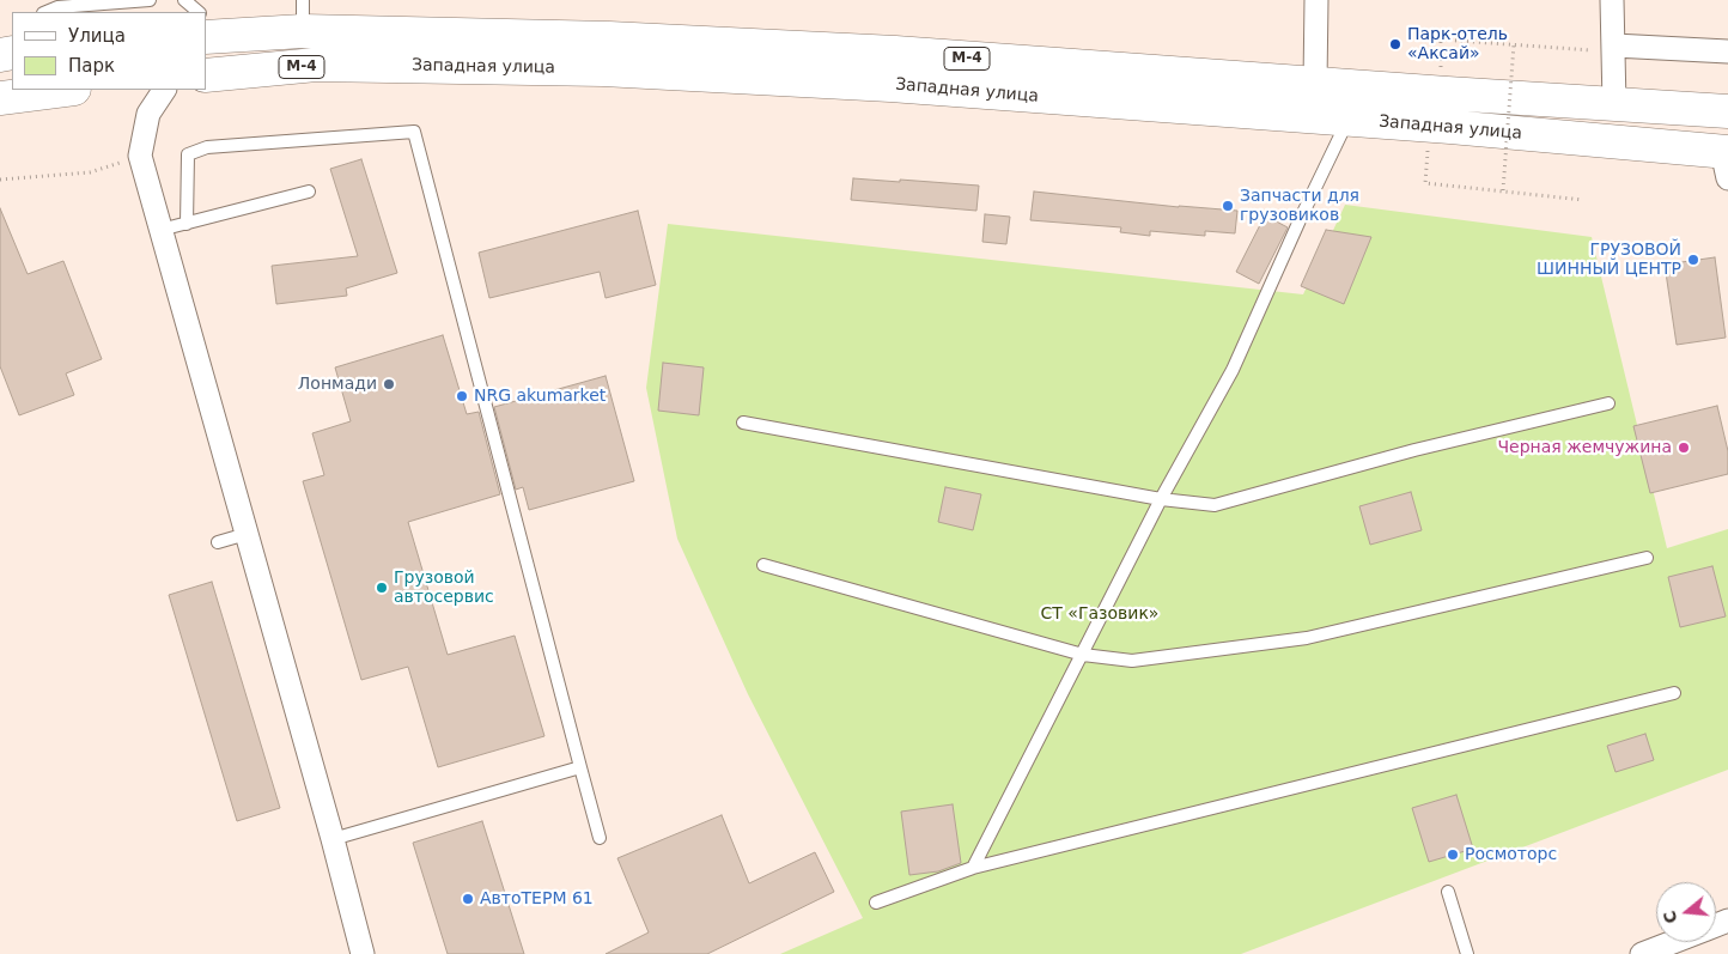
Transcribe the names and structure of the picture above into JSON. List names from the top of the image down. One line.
{"streets":{"main road":["М-4","Западная улица"]},"parks":["СТ «Газовик»"],"places":["Парк-отель «Аксай»","Запчасти для грузовиков","ГРУЗОВОЙ ШИННЫЙ ЦЕНТР","Лонмади","NRG akumarket","Черная жемчужина","Грузовой автосервис","Росмоторс","АвтоТЕРМ 61"],"legend":["Улица","Парк"],"north":"left"}
